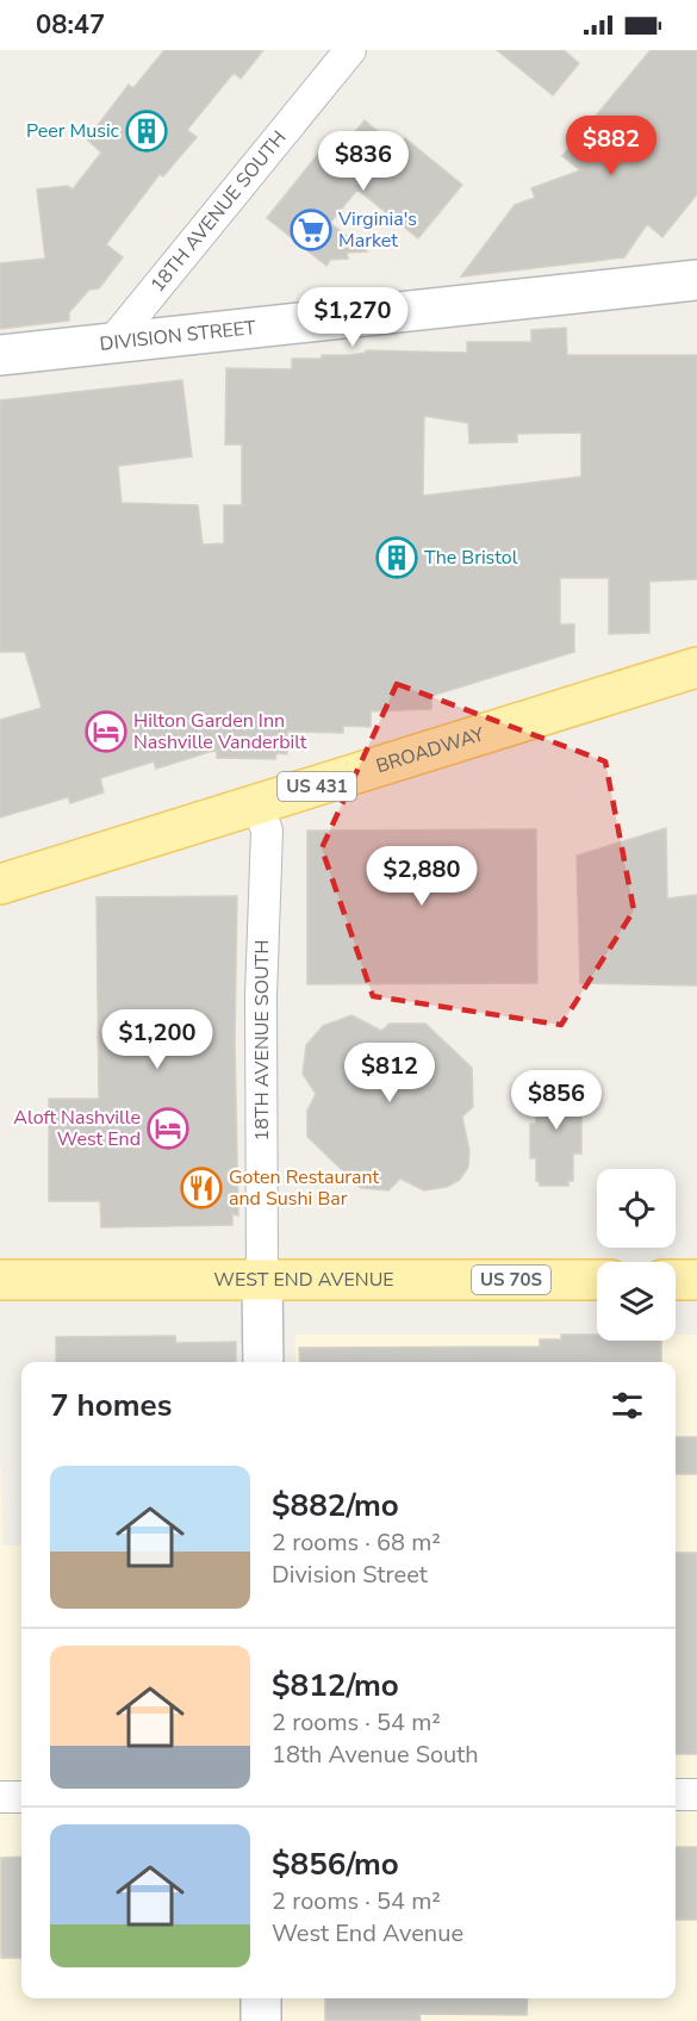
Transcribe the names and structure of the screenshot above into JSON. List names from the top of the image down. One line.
{"streets":{"main road":["DIVISION STREET","BROADWAY","US 431","WEST END AVENUE","US 70S"],"street":["18TH AVENUE SOUTH"]},"crossings":[["18TH AVENUE SOUTH","DIVISION STREET"],["18TH AVENUE SOUTH","BROADWAY"],["18TH AVENUE SOUTH","WEST END AVENUE"]],"places":{"building":["Peer Music","The Bristol"],"supermarket":["Virginia's Market"],"hotel":["Hilton Garden Inn Nashville Vanderbilt","Aloft Nashville West End"],"restaurant":["Goten Restaurant and Sushi Bar"]},"page":{"status":"08:47","price":["$882","$836","$1,270","$2,880","$1,200","$812","$856"],"heading":"7 homes","list":[{"name":"$882/mo","note":"2 rooms · 68 m² · Division Street"},{"name":"$812/mo","note":"2 rooms · 54 m² · 18th Avenue South"},{"name":"$856/mo","note":"2 rooms · 54 m² · West End Avenue"}]}}
